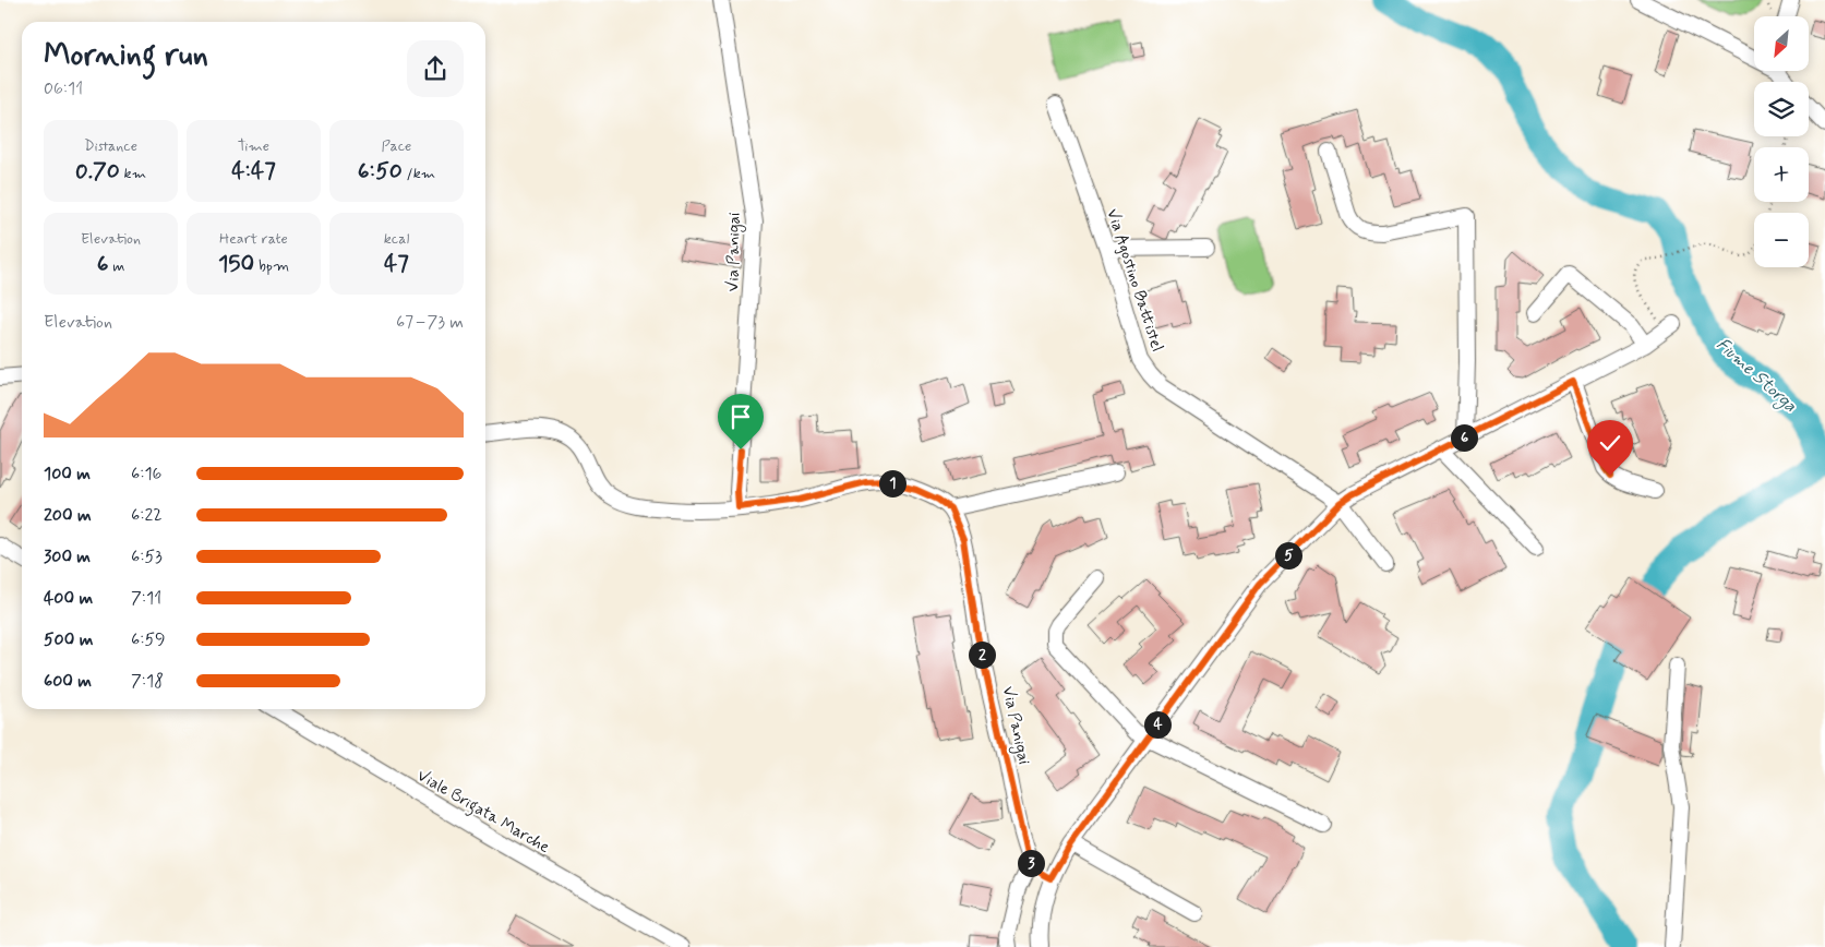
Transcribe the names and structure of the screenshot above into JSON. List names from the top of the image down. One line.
{"streets":{"street":["Via Panigai","Via Agostino Battistel","Viale Brigata Marche"]},"water":["Fiume Storga"],"north":"bottom left","page":{"map_buttons":["+","−"],"heading":["Morning run","06:11"],"stats":[["Distance","0.70 km"],["Time","4:47"],["Pace","6:50 /km"],["Elevation","6 m"],["Heart rate","150 bpm"],["kcal","47"]],"chart":["Elevation","67–73 m"],"pins":["6","1","5","2","4","3"],"list":[{"name":"100 m","note":"6:16"},{"name":"200 m","note":"6:22"},{"name":"300 m","note":"6:53"},{"name":"400 m","note":"7:11"},{"name":"500 m","note":"6:59"},{"name":"600 m","note":"7:18"}]}}
